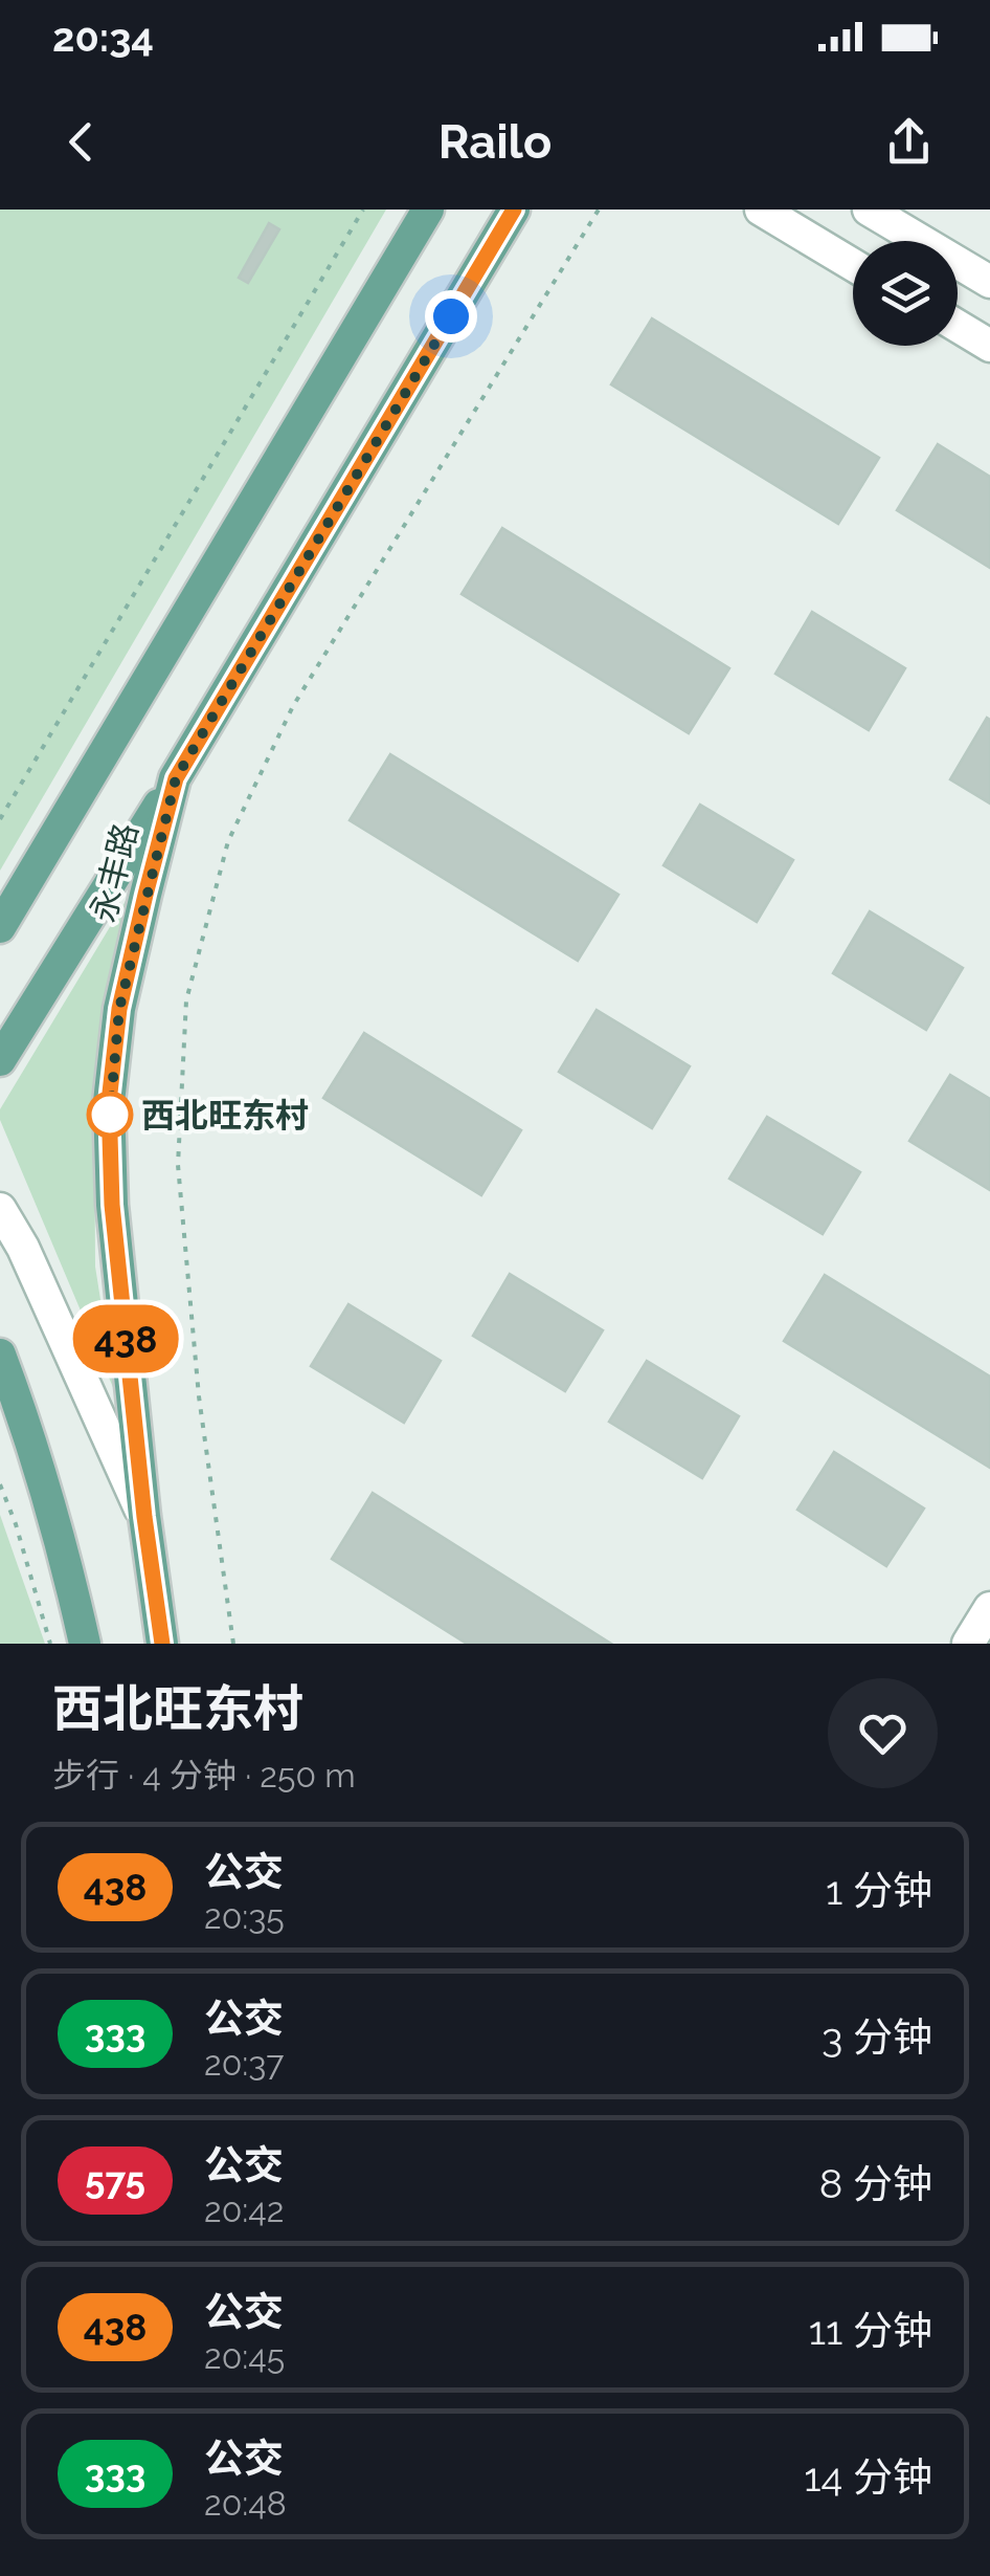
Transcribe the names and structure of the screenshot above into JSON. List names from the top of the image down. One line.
{"streets":{"main road":["永丰路"]},"places":["西北旺东村"],"lines":["bus line 438"],"page":{"status":"20:34","header":"Railo","on_map":"438","heading":["西北旺东村","步行 · 4 分钟 · 250 m"],"list":[{"mark":"438","name":"公交","note":"20:35","value":"1 分钟"},{"mark":"333","name":"公交","note":"20:37","value":"3 分钟"},{"mark":"575","name":"公交","note":"20:42","value":"8 分钟"},{"mark":"438","name":"公交","note":"20:45","value":"11 分钟"},{"mark":"333","name":"公交","note":"20:48","value":"14 分钟"}]}}
